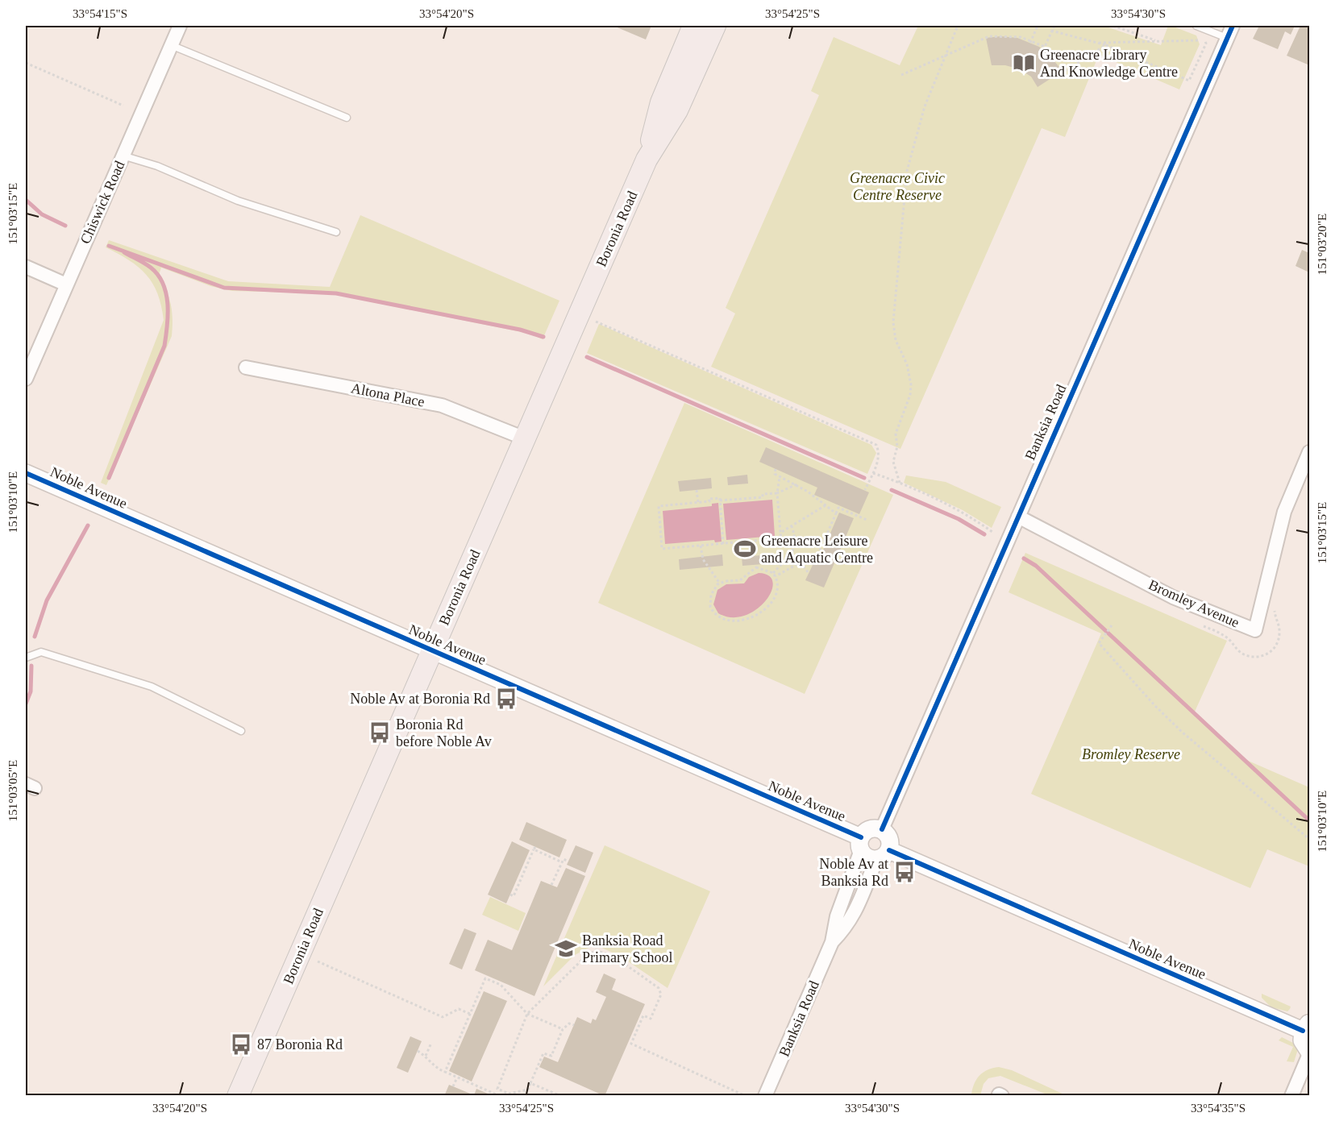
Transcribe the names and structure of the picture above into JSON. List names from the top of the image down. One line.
{"streets":{"main road":["Boronia Road"],"street":["Chiswick Road","Altona Place","Banksia Road","Noble Avenue","Bromley Avenue"]},"crossings":[["Boronia Road","Altona Place"],["Boronia Road","Noble Avenue"],["Banksia Road","Noble Avenue"],["Banksia Road","Bromley Avenue"]],"parks":["Greenacre Civic Centre Reserve","Bromley Reserve"],"places":{"library":["Greenacre Library And Knowledge Centre"],"sports":["Greenacre Leisure and Aquatic Centre"],"bus stop":["Noble Av at Boronia Rd","Boronia Rd before Noble Av","Noble Av at Banksia Rd","87 Boronia Rd"],"school or university":["Banksia Road Primary School"]},"coordinates":["33°54'15\"S","33°54'20\"S","33°54'25\"S","33°54'30\"S","151°03'15\"E","151°03'20\"E","151°03'10\"E","151°03'05\"E","33°54'35\"S"]}
